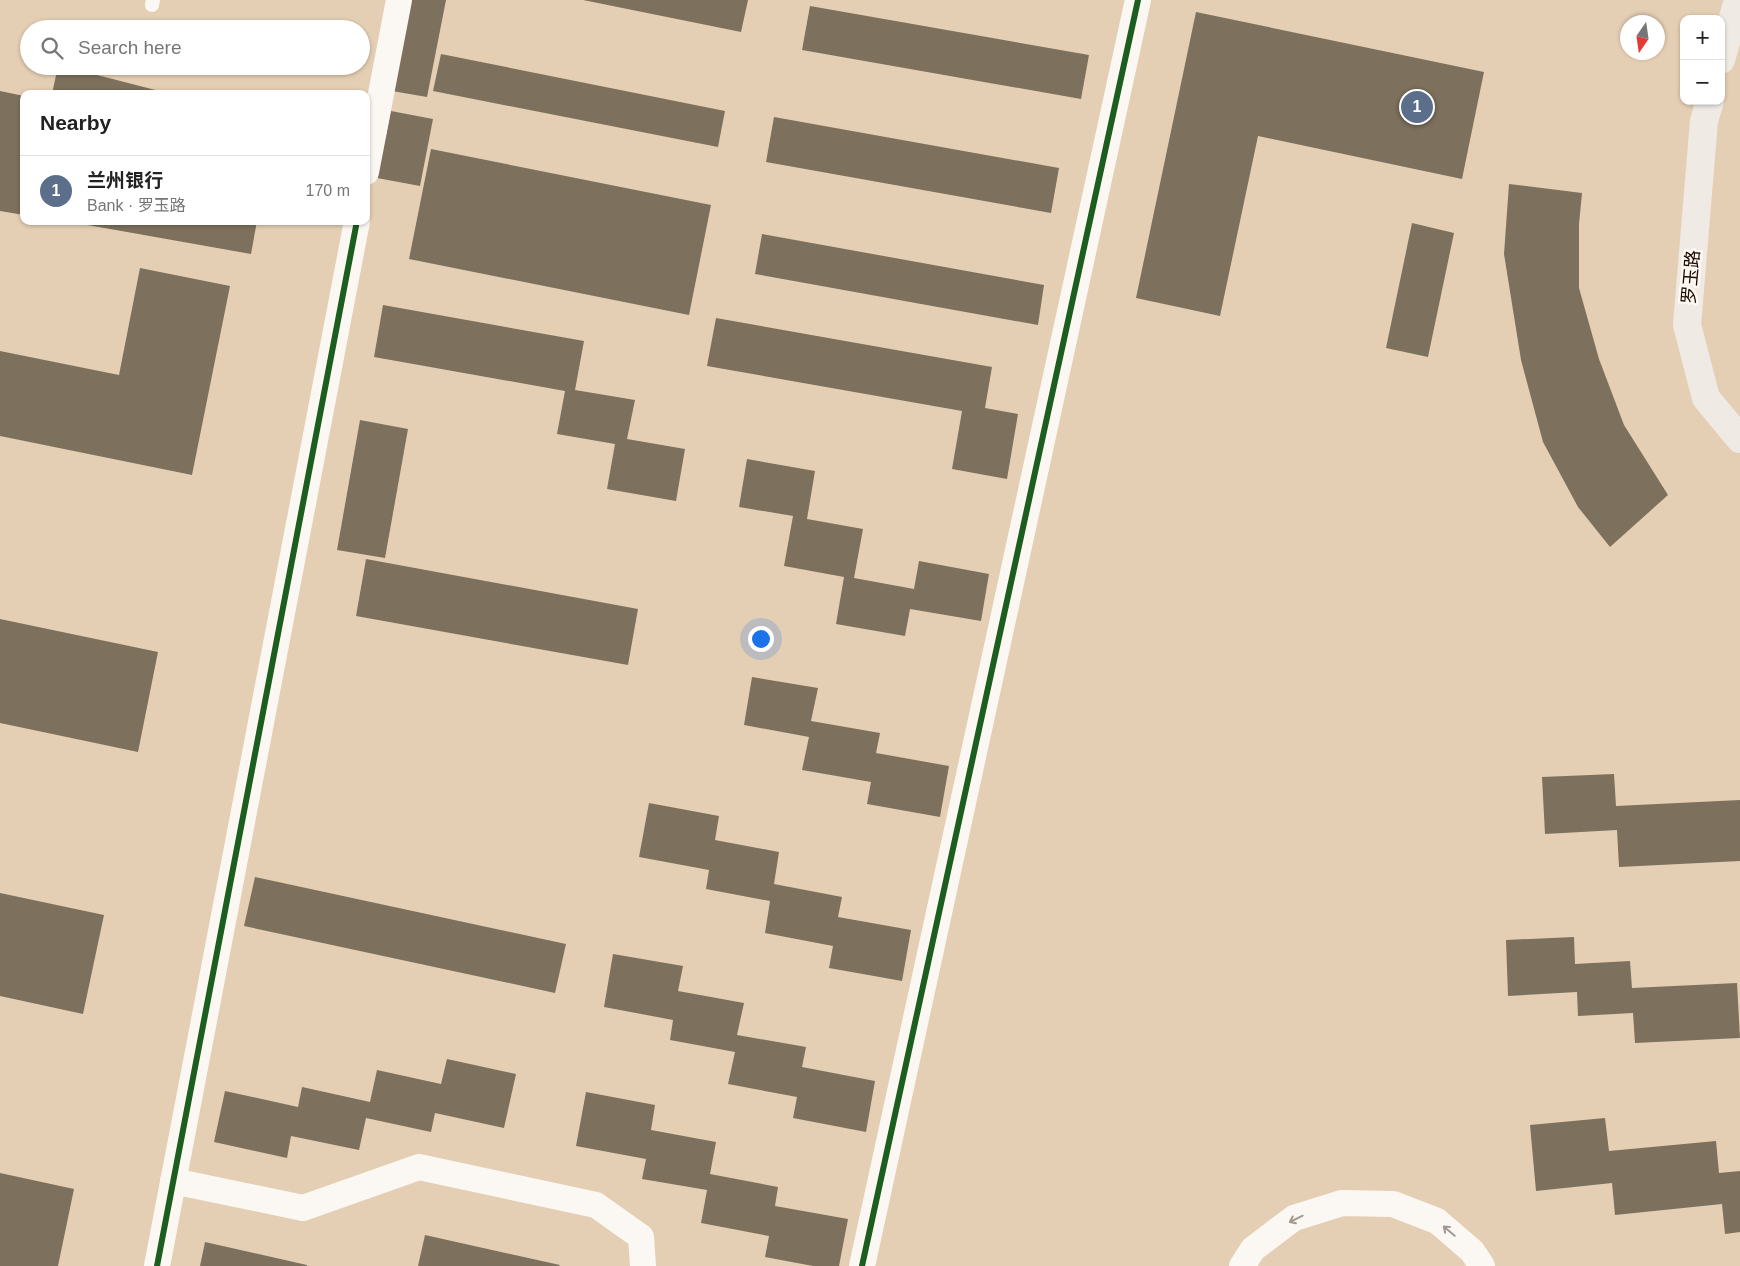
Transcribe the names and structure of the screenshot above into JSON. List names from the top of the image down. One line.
{"streets":{"main road":["罗玉路"]},"north":"bottom","page":{"map_buttons":["+","−"],"search":"Search here","pins":"1","heading":"Nearby","list":[{"mark":"1","name":"兰州银行","note":"Bank · 罗玉路","value":"170 m"}]}}
